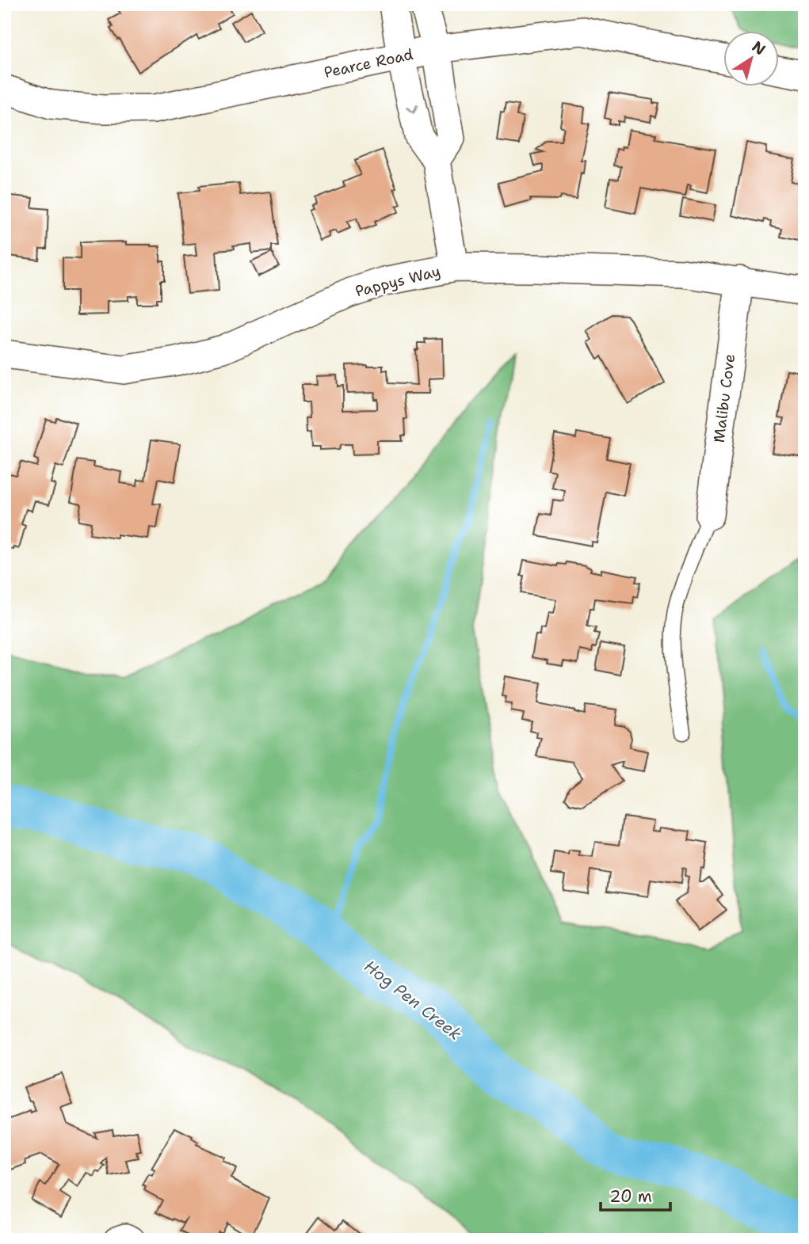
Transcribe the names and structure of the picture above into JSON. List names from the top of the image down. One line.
{"streets":{"street":["Pearce Road","Pappys Way","Malibu Cove"]},"crossings":[["Pappys Way","Malibu Cove"]],"water":["Hog Pen Creek"],"scale_bar":"20 m","north":"top right"}
